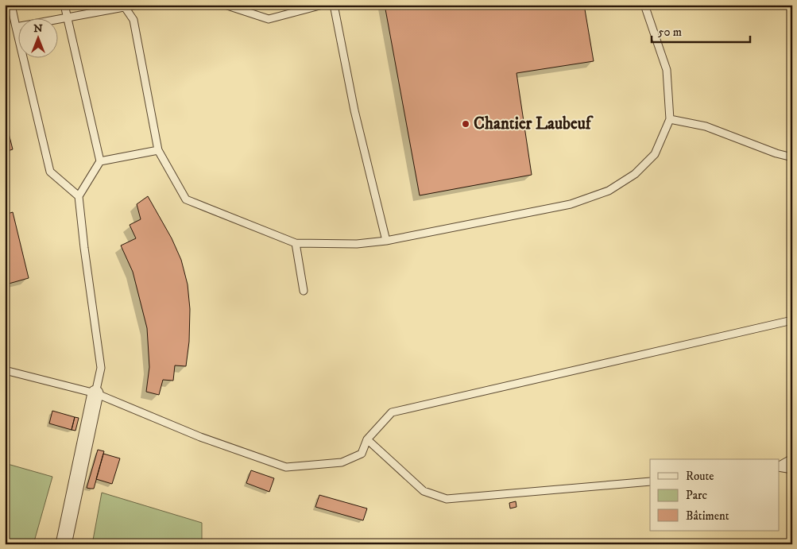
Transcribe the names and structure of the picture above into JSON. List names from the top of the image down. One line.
{"places":["Chantier Laubeuf"],"legend":["Route","Parc","Bâtiment"],"scale_bar":"50 m","north":"top"}
